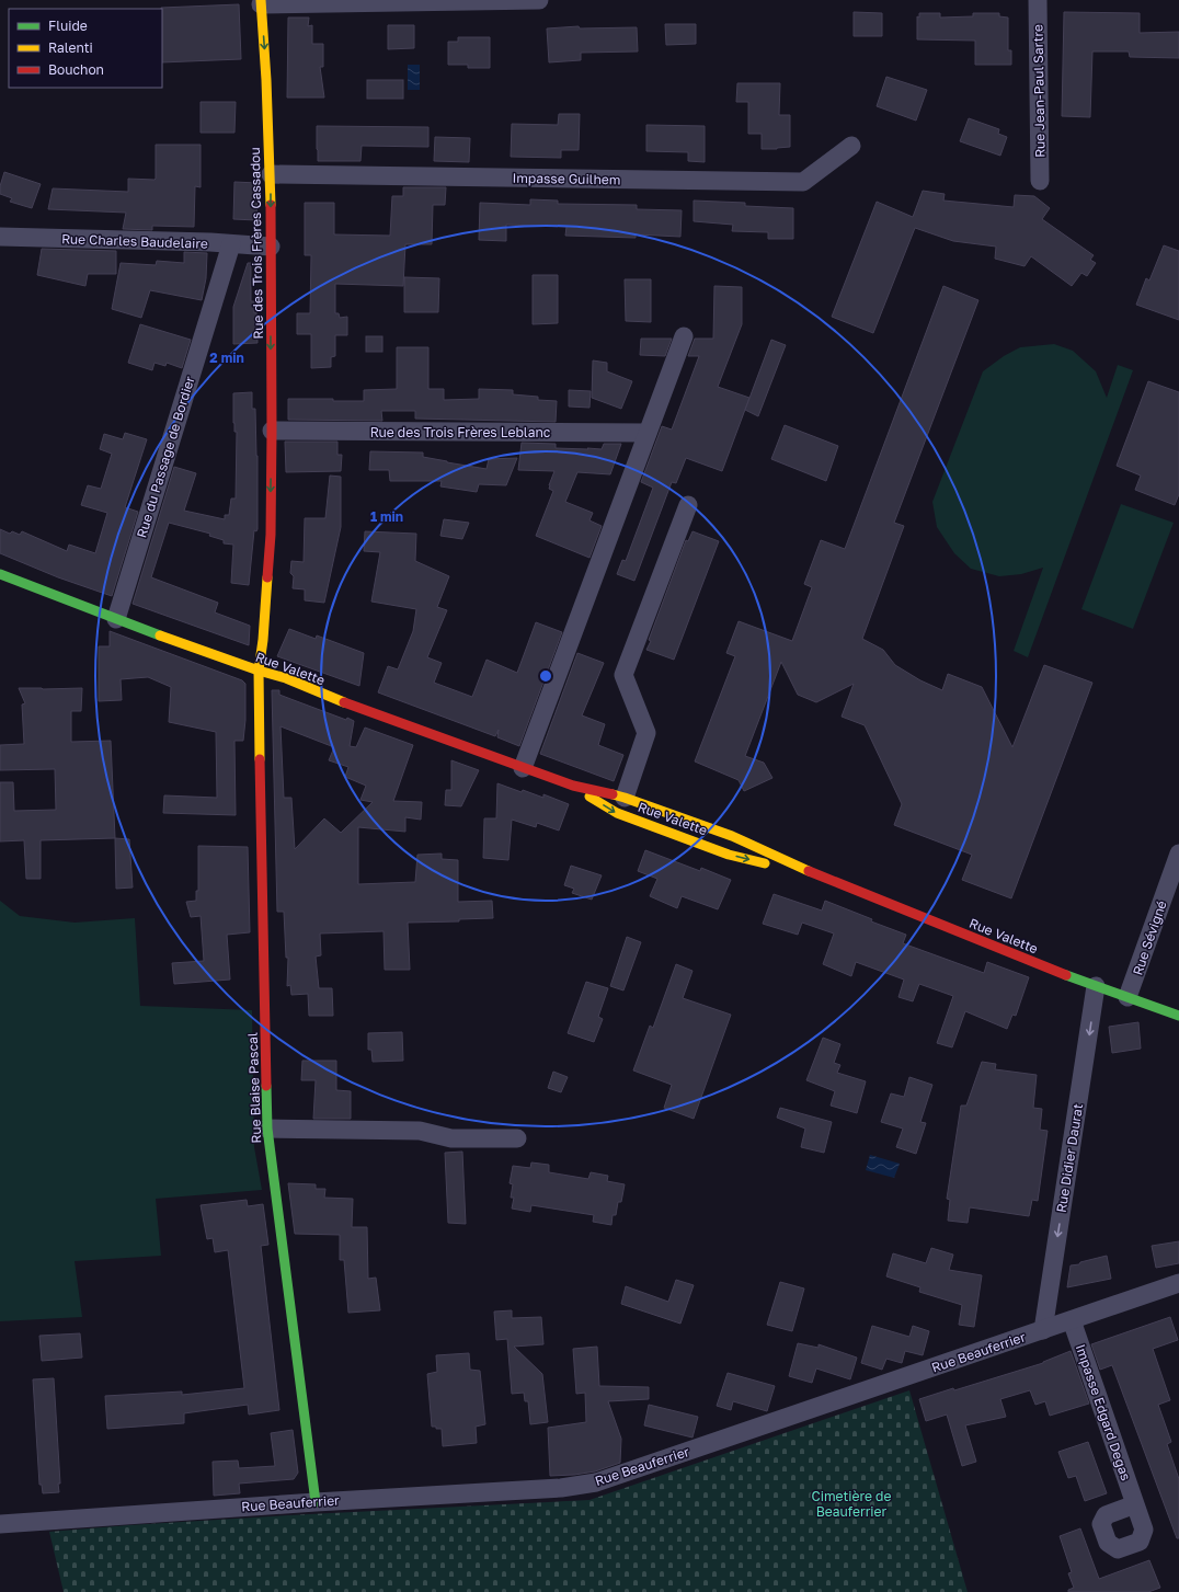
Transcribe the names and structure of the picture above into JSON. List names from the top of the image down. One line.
{"streets":{"main road":["Rue des Trois Frères Cassadou","Rue Valette","Rue Blaise Pascal"],"street":["Rue Jean-Paul Sartre","Impasse Guilhem","Rue Charles Baudelaire","Rue des Trois Frères Leblanc","Rue du Passage de Bordier","Rue Sévigné","Rue Didier Daurat","Rue Beauferrier","Impasse Edgard Degas"]},"crossings":[["Impasse Guilhem","Rue des Trois Frères Cassadou"],["Rue Charles Baudelaire","Rue des Trois Frères Cassadou"],["Rue Charles Baudelaire","Rue du Passage de Bordier"],["Rue des Trois Frères Cassadou","Rue des Trois Frères Leblanc"],["Rue des Trois Frères Cassadou","Rue Valette"],["Rue des Trois Frères Cassadou","Rue Blaise Pascal"],["Rue du Passage de Bordier","Rue Valette"],["Rue Valette","Rue Sévigné"],["Rue Valette","Rue Blaise Pascal"],["Rue Valette","Rue Didier Daurat"],["Rue Blaise Pascal","Rue Beauferrier"],["Rue Didier Daurat","Rue Beauferrier"],["Rue Beauferrier","Impasse Edgard Degas"]],"one_way":["Rue des Trois Frères Cassadou","Rue Didier Daurat"],"parks":["Cimetière de Beauferrier"],"legend":["Fluide","Ralenti","Bouchon"],"rings":["2 min","1 min"]}
